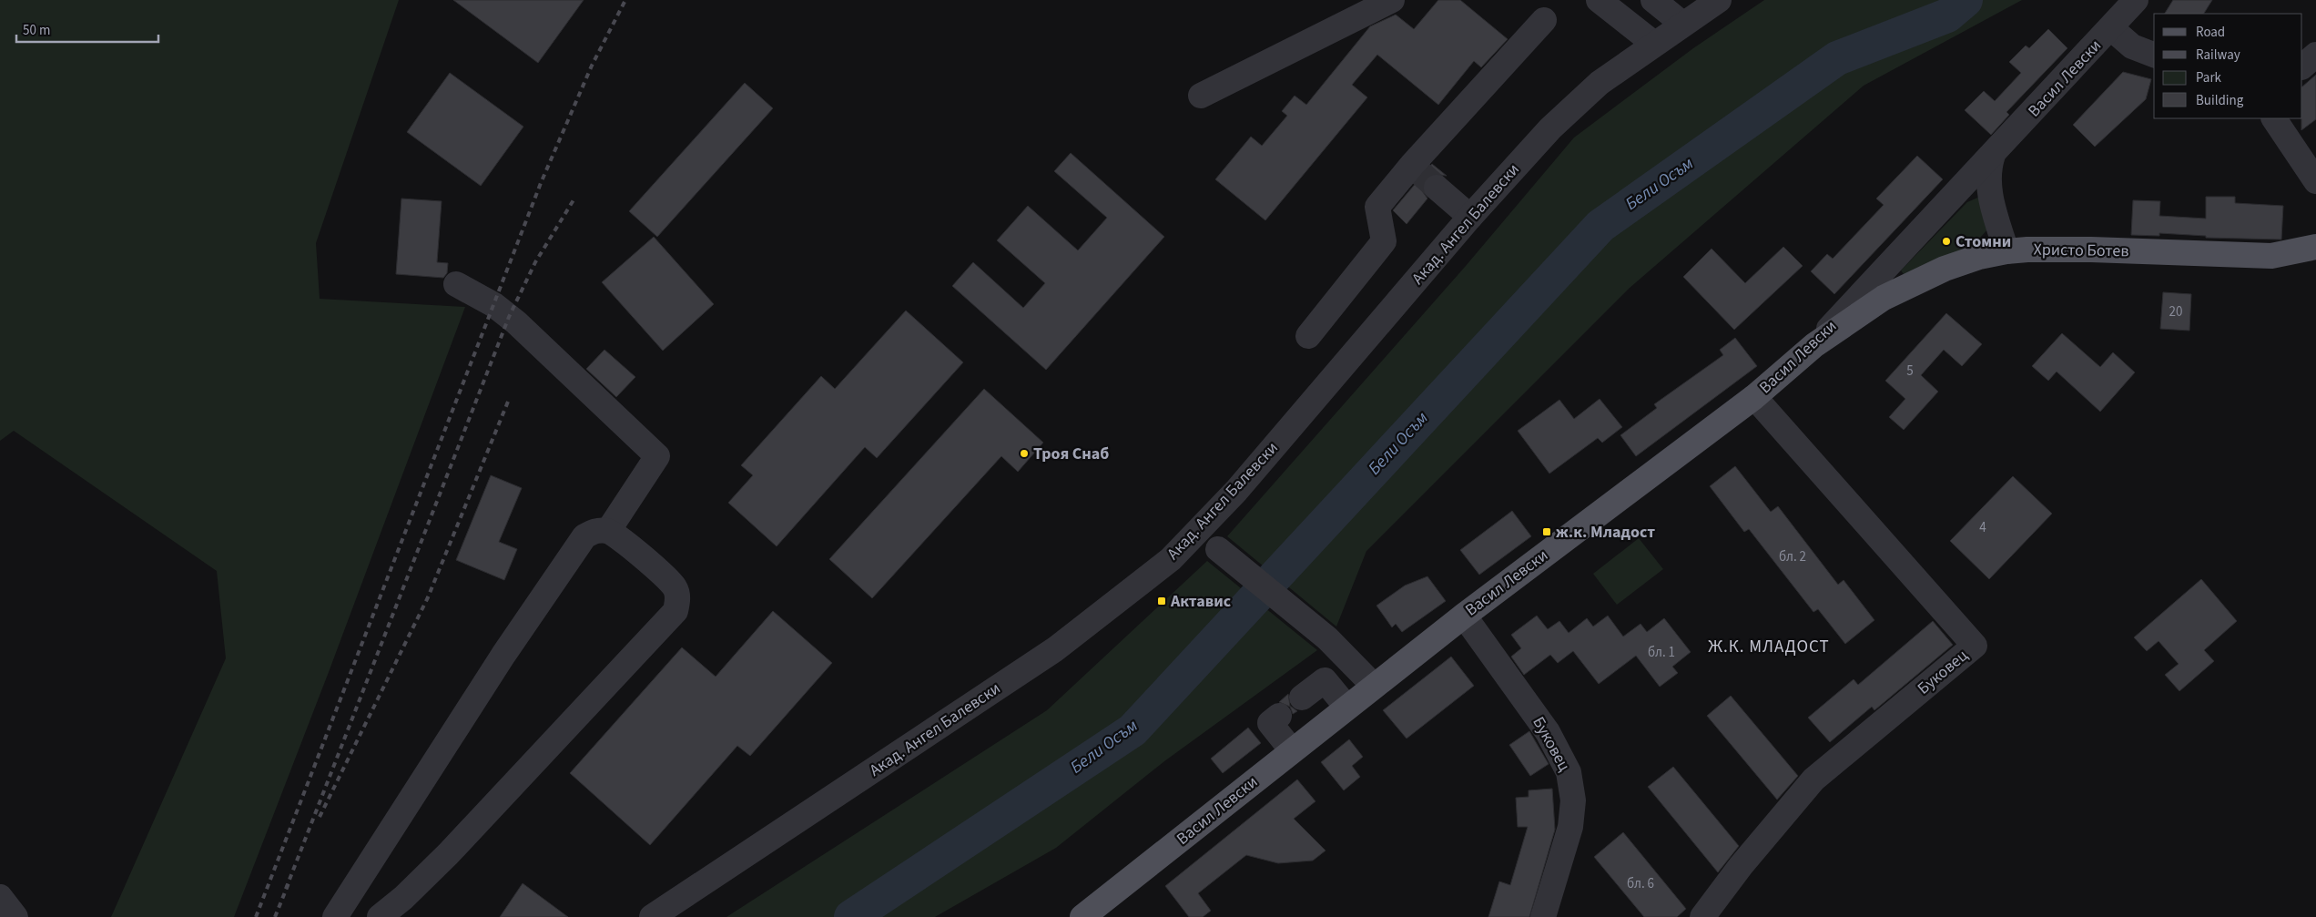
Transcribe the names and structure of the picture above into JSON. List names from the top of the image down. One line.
{"streets":{"main road":["Васил Левски","Христо Ботев"],"street":["Акад. Ангел Балевски","Буковец"]},"crossings":[["Васил Левски","Христо Ботев"],["Васил Левски","Буковец"]],"districts":["Ж.К. МЛАДОСТ"],"water":["Бели Осъм"],"places":{"other":["Стомни","Троя Снаб"],"transit":["ж.к. Младост","Актавис"]},"house_numbers":["20","5","4","бл. 2","бл. 1","бл. 6"],"legend":["Road","Railway","Park","Building"],"scale_bar":"50 m"}
